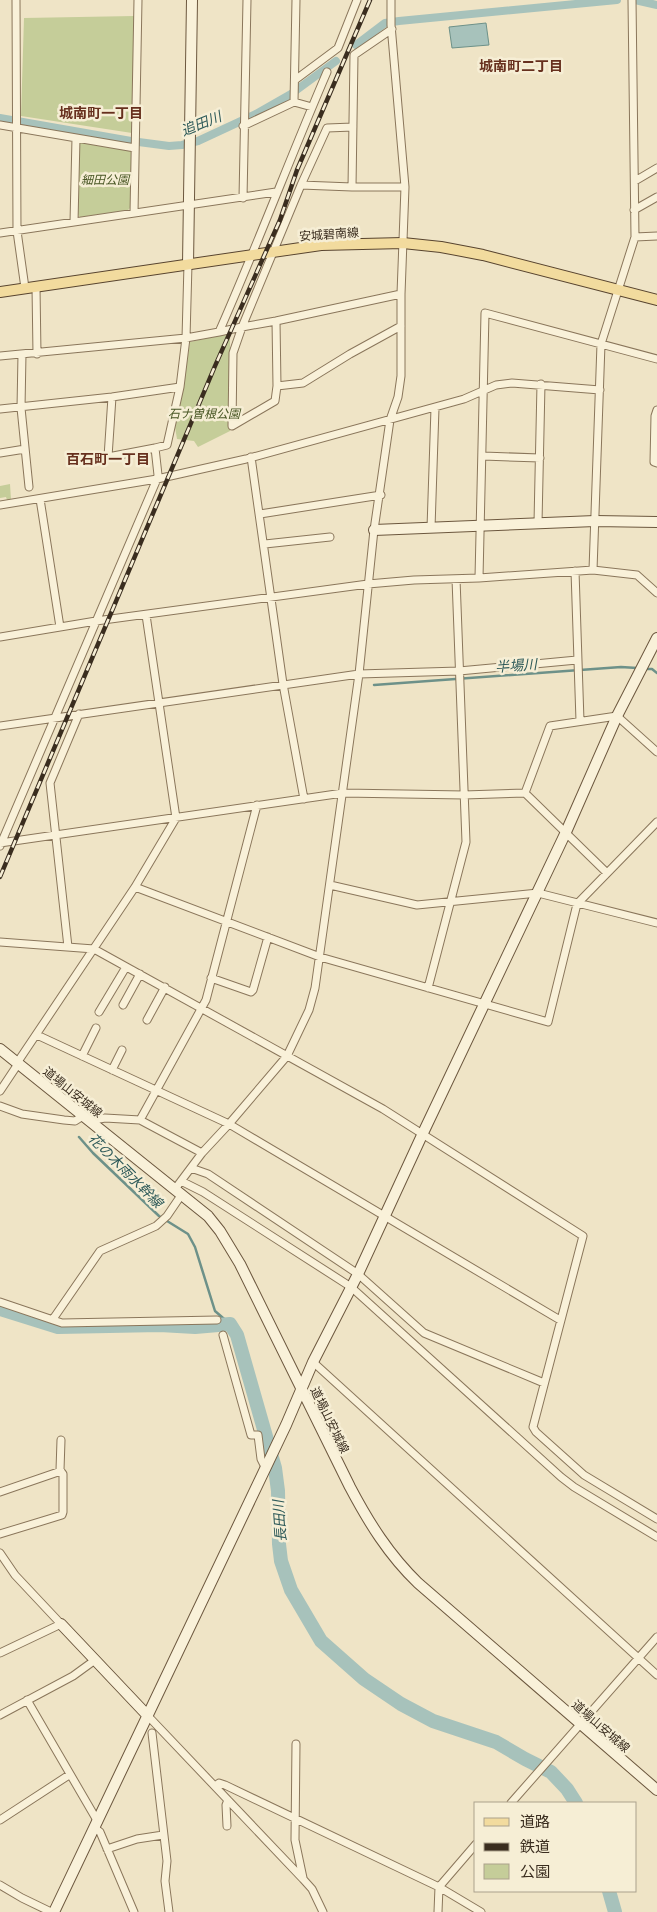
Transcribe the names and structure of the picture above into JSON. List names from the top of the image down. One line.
{"streets":{"main road":["安城碧南線"],"street":["道場山安城線"]},"districts":["城南町二丁目","城南町一丁目","百石町一丁目"],"water":["追田川","半場川","花の木雨水幹線","長田川"],"parks":["細田公園","石ナ曽根公園"],"legend":["道路","鉄道","公園"]}
